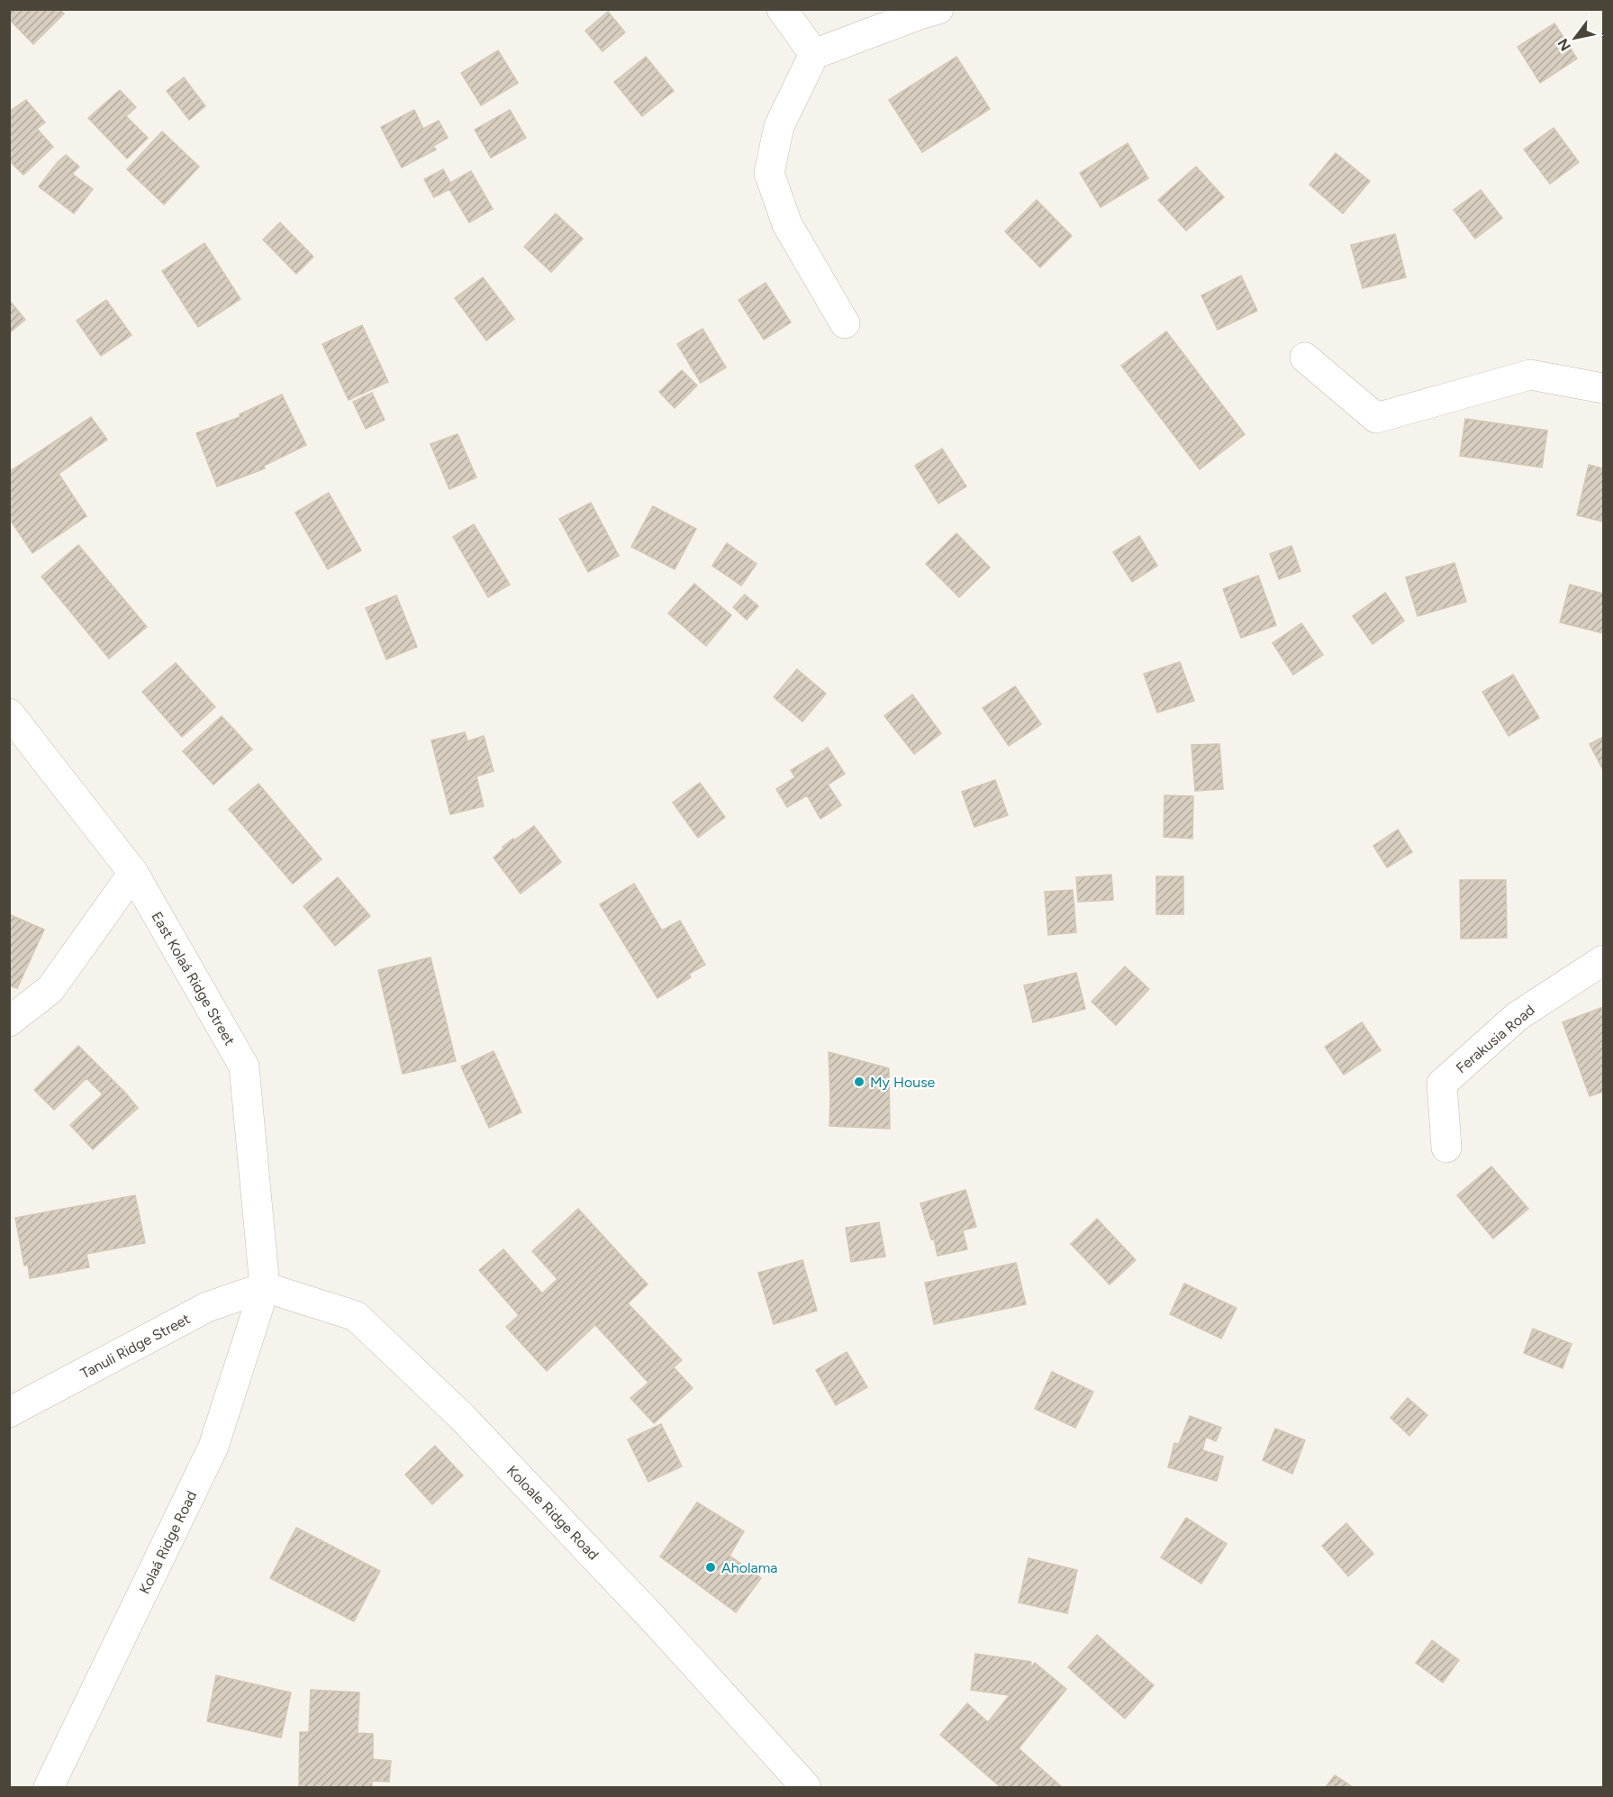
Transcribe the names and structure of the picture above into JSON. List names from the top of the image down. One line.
{"streets":{"street":["East Kolaá Ridge Street","Ferakusia Road","Tanuli Ridge Street","Koloale Ridge Road","Kolaá Ridge Road"]},"crossings":[["East Kolaá Ridge Street","Tanuli Ridge Street"],["East Kolaá Ridge Street","Koloale Ridge Road"],["East Kolaá Ridge Street","Kolaá Ridge Road"],["Tanuli Ridge Street","Koloale Ridge Road"],["Tanuli Ridge Street","Kolaá Ridge Road"],["Koloale Ridge Road","Kolaá Ridge Road"]],"places":["My House","Aholama"],"north":"bottom left"}
